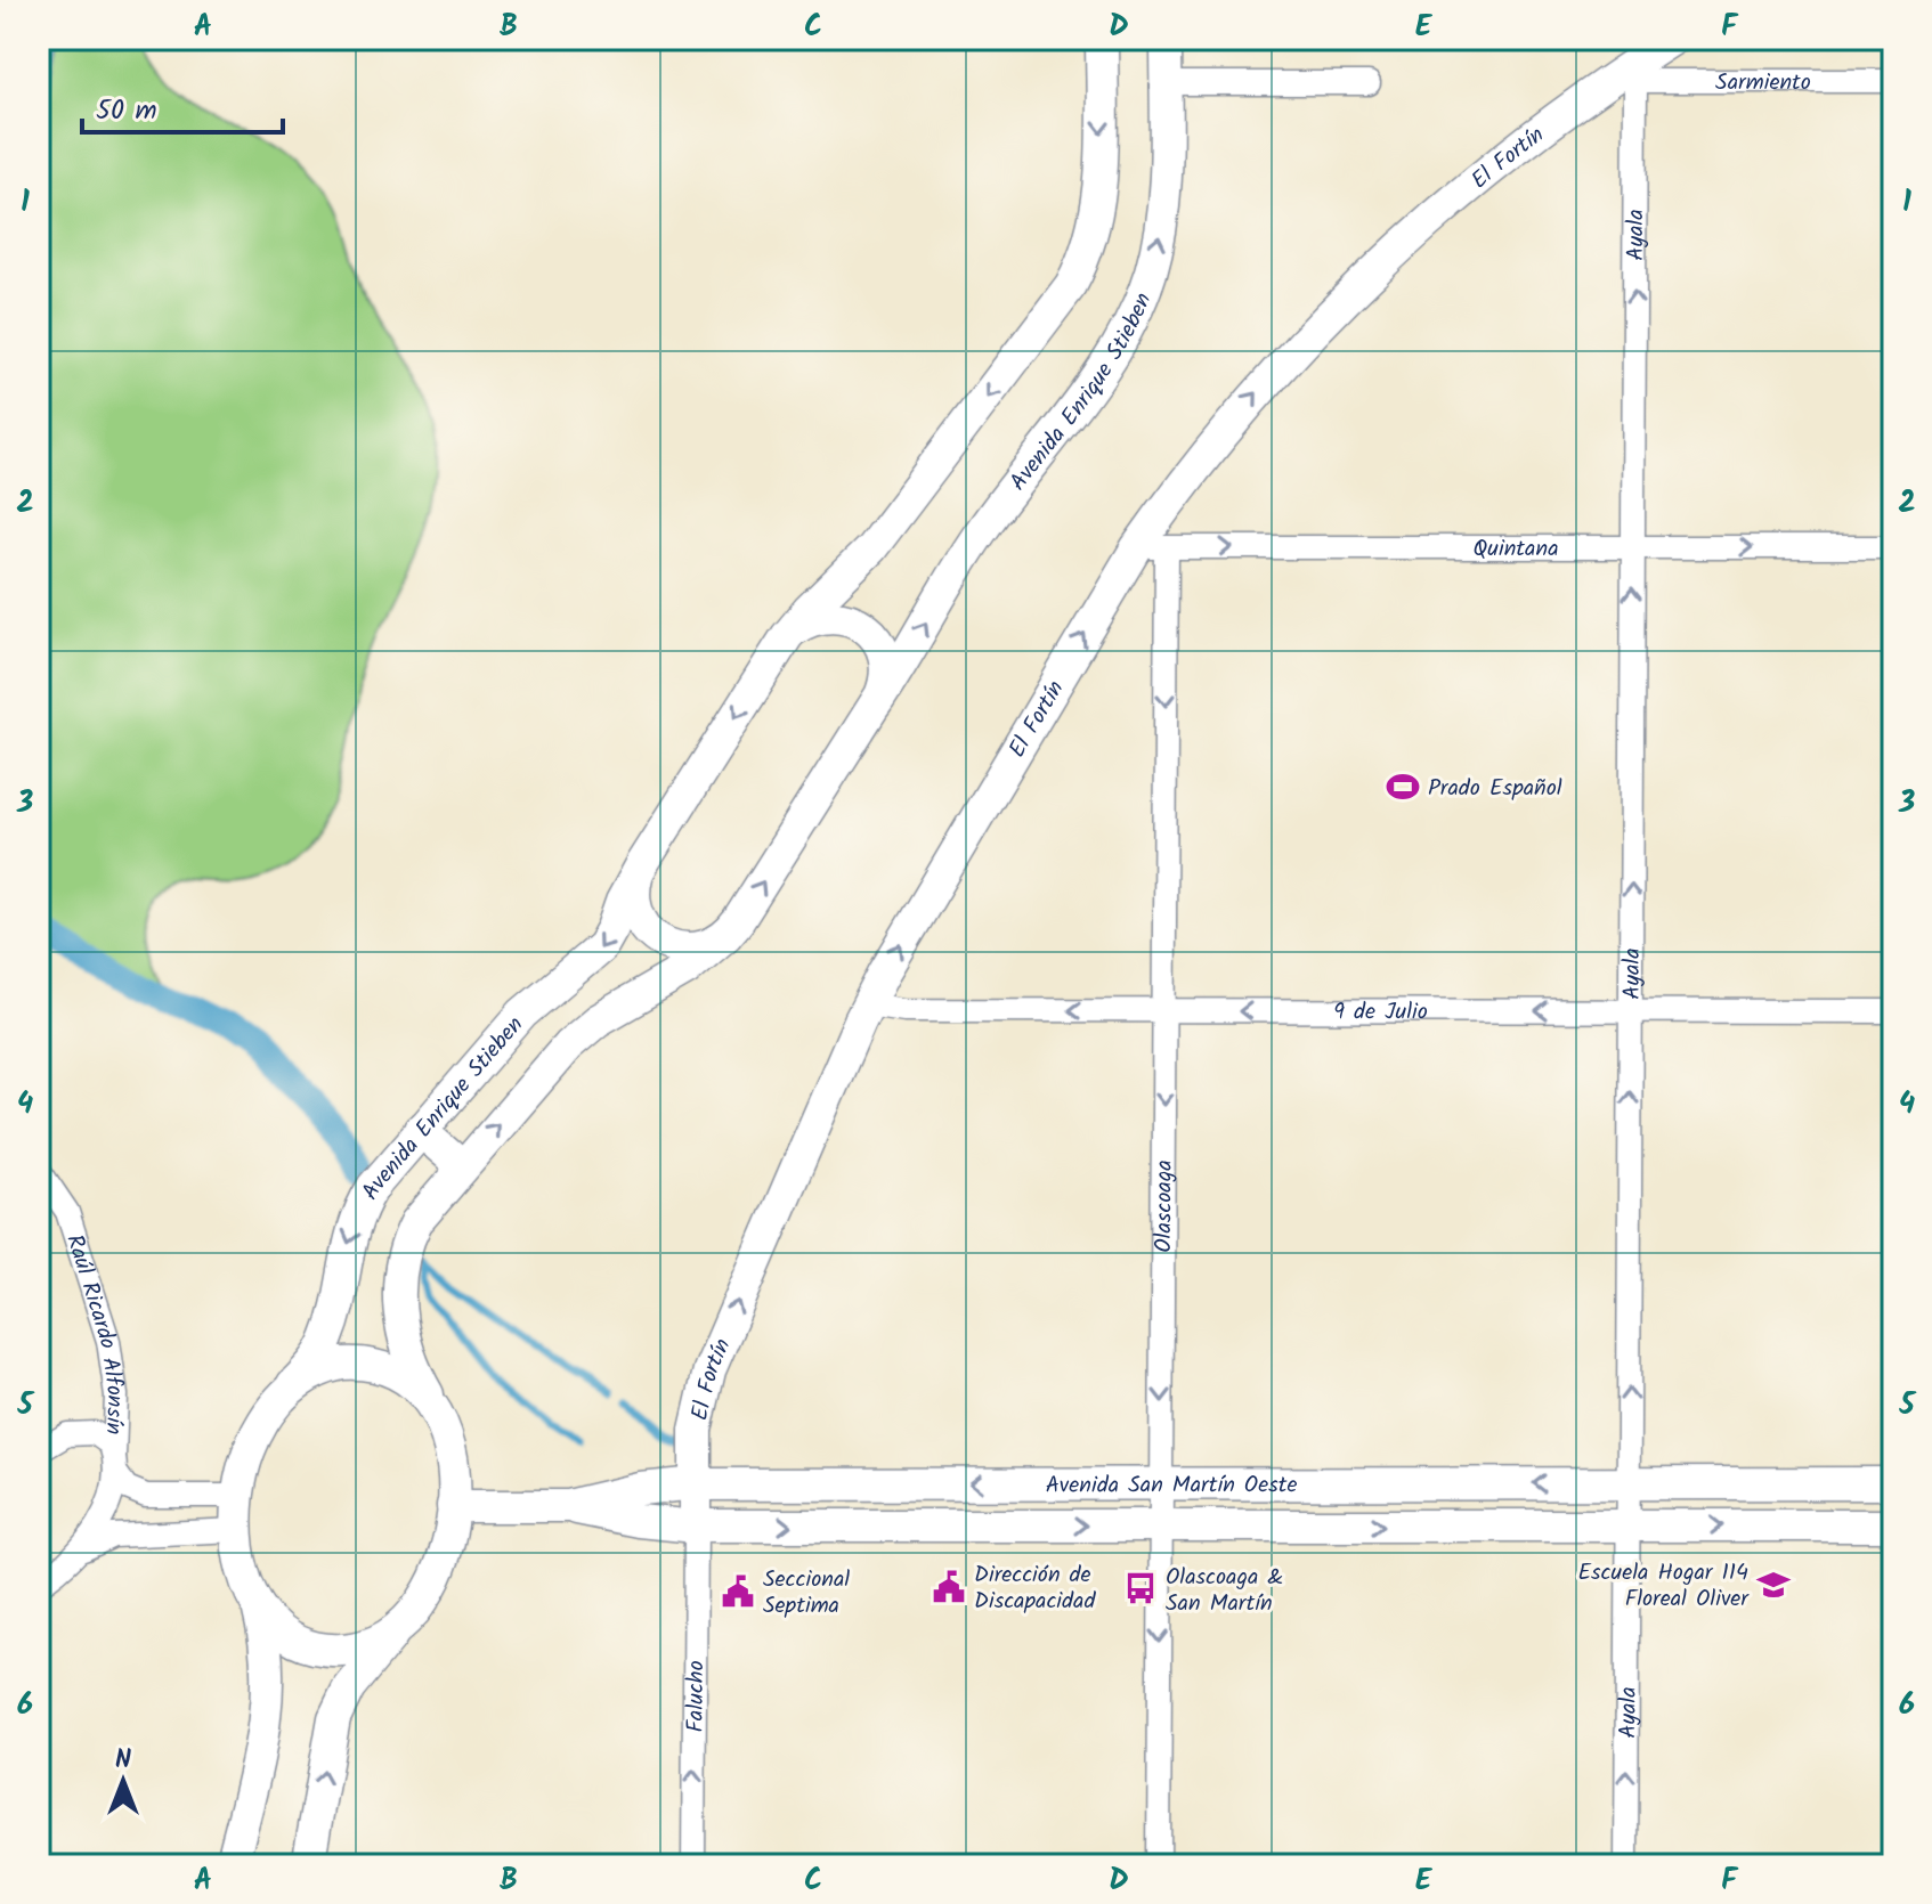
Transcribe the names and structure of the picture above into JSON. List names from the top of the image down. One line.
{"streets":{"main road":["El Fortín","Avenida Enrique Stieben","Avenida San Martín Oeste"],"street":["Sarmiento","Ayala","Quintana","9 de Julio","Olascoaga","Raúl Ricardo Alfonsín","Falucho"]},"crossings":[["Sarmiento","El Fortín"],["Sarmiento","Ayala"],["El Fortín","Ayala"],["El Fortín","Quintana"],["El Fortín","9 de Julio"],["El Fortín","Olascoaga"],["El Fortín","Avenida San Martín Oeste"],["El Fortín","Falucho"],["Ayala","Quintana"],["Ayala","9 de Julio"],["Ayala","Avenida San Martín Oeste"],["Avenida Enrique Stieben","Avenida San Martín Oeste"],["Quintana","Olascoaga"],["9 de Julio","Olascoaga"],["Olascoaga","Avenida San Martín Oeste"],["Avenida San Martín Oeste","Falucho"]],"one_way":["El Fortín","Ayala","Quintana","9 de Julio","Olascoaga","Falucho"],"places":{"sports":["Prado Español"],"school or university":["Escuela Hogar 114 Floreal Oliver"],"public building":["Dirección de Discapacidad","Seccional Septima"],"bus stop":["Olascoaga & San Martín"]},"scale_bar":"50 m","north":"top","grid":{"columns":["A","B","C","D","E","F"],"rows":["1","2","3","4","5","6"]}}
